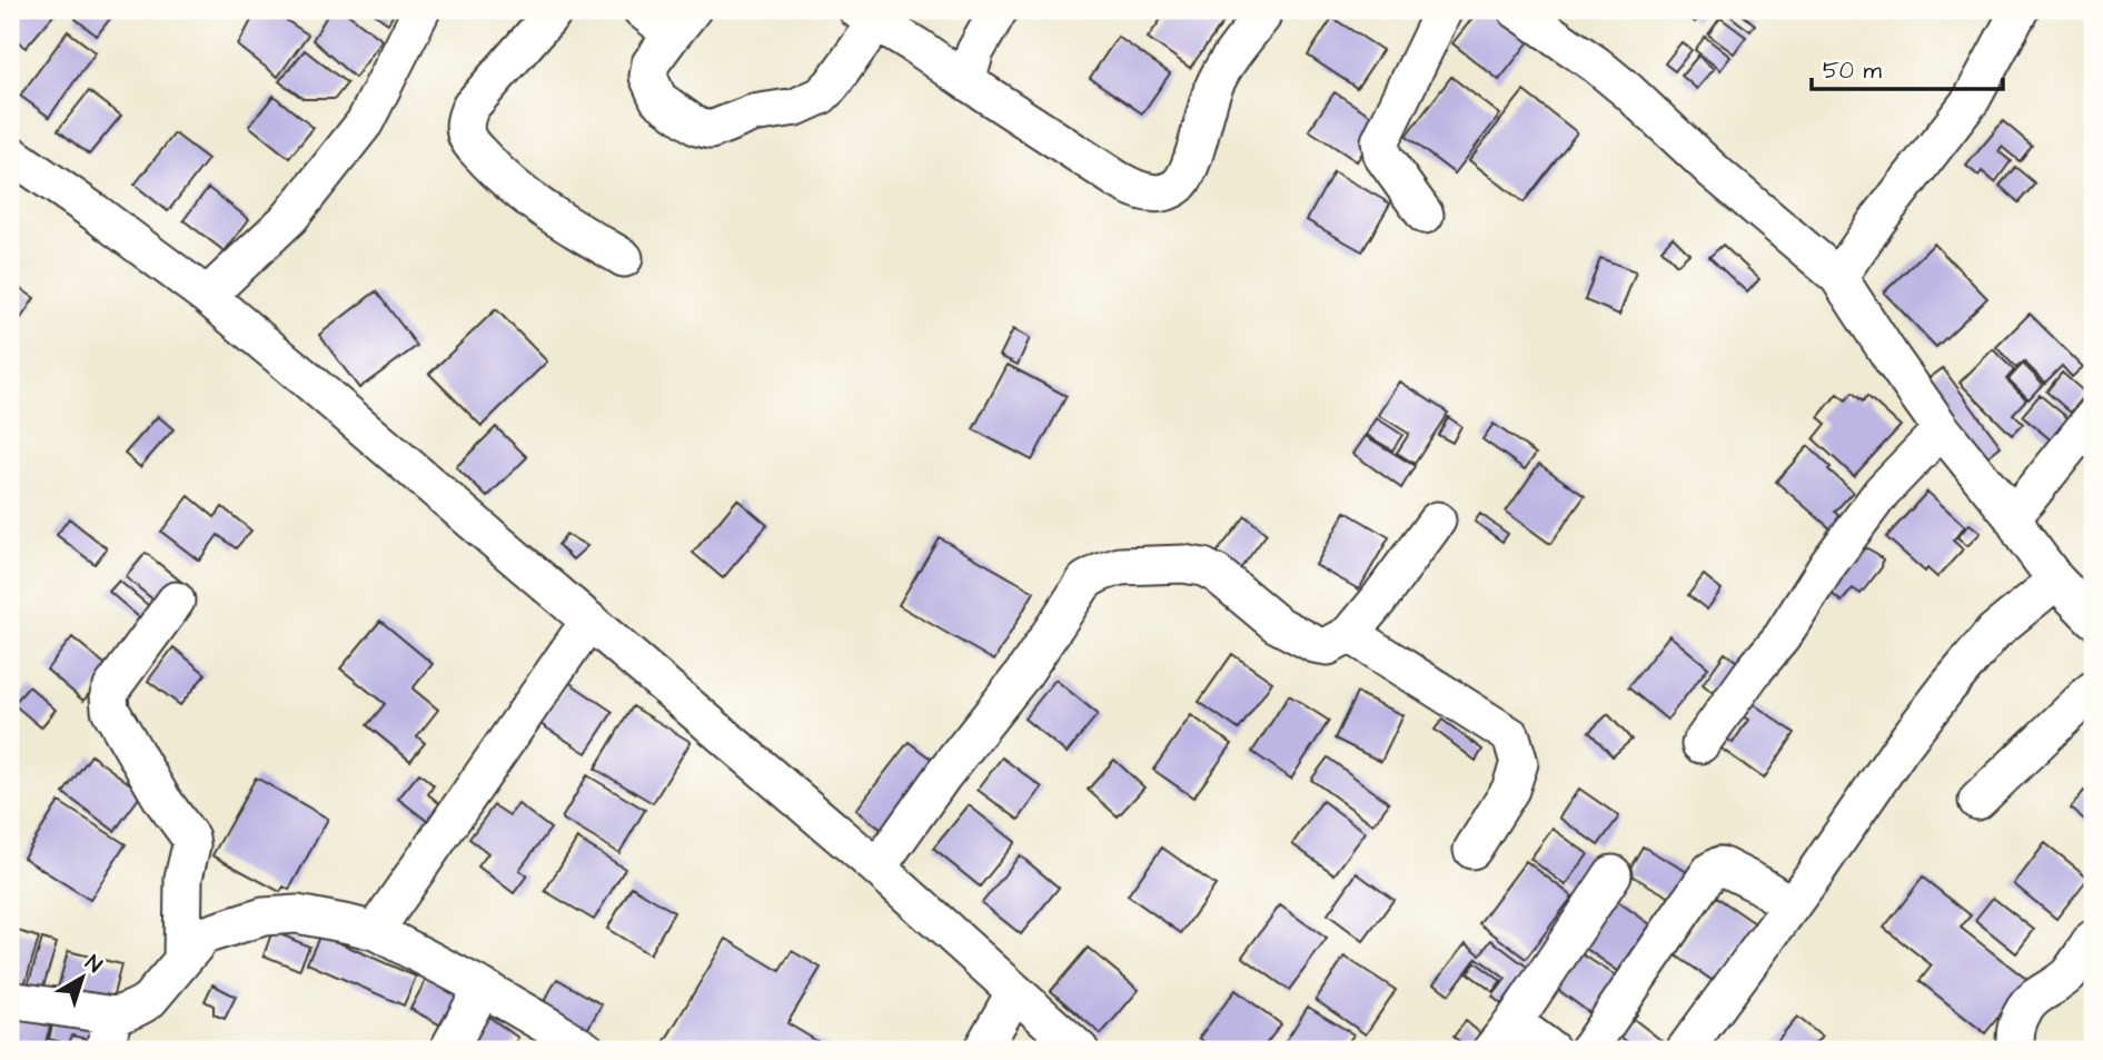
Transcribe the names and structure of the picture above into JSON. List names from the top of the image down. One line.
{"scale_bar":"50 m","north":"top right"}
